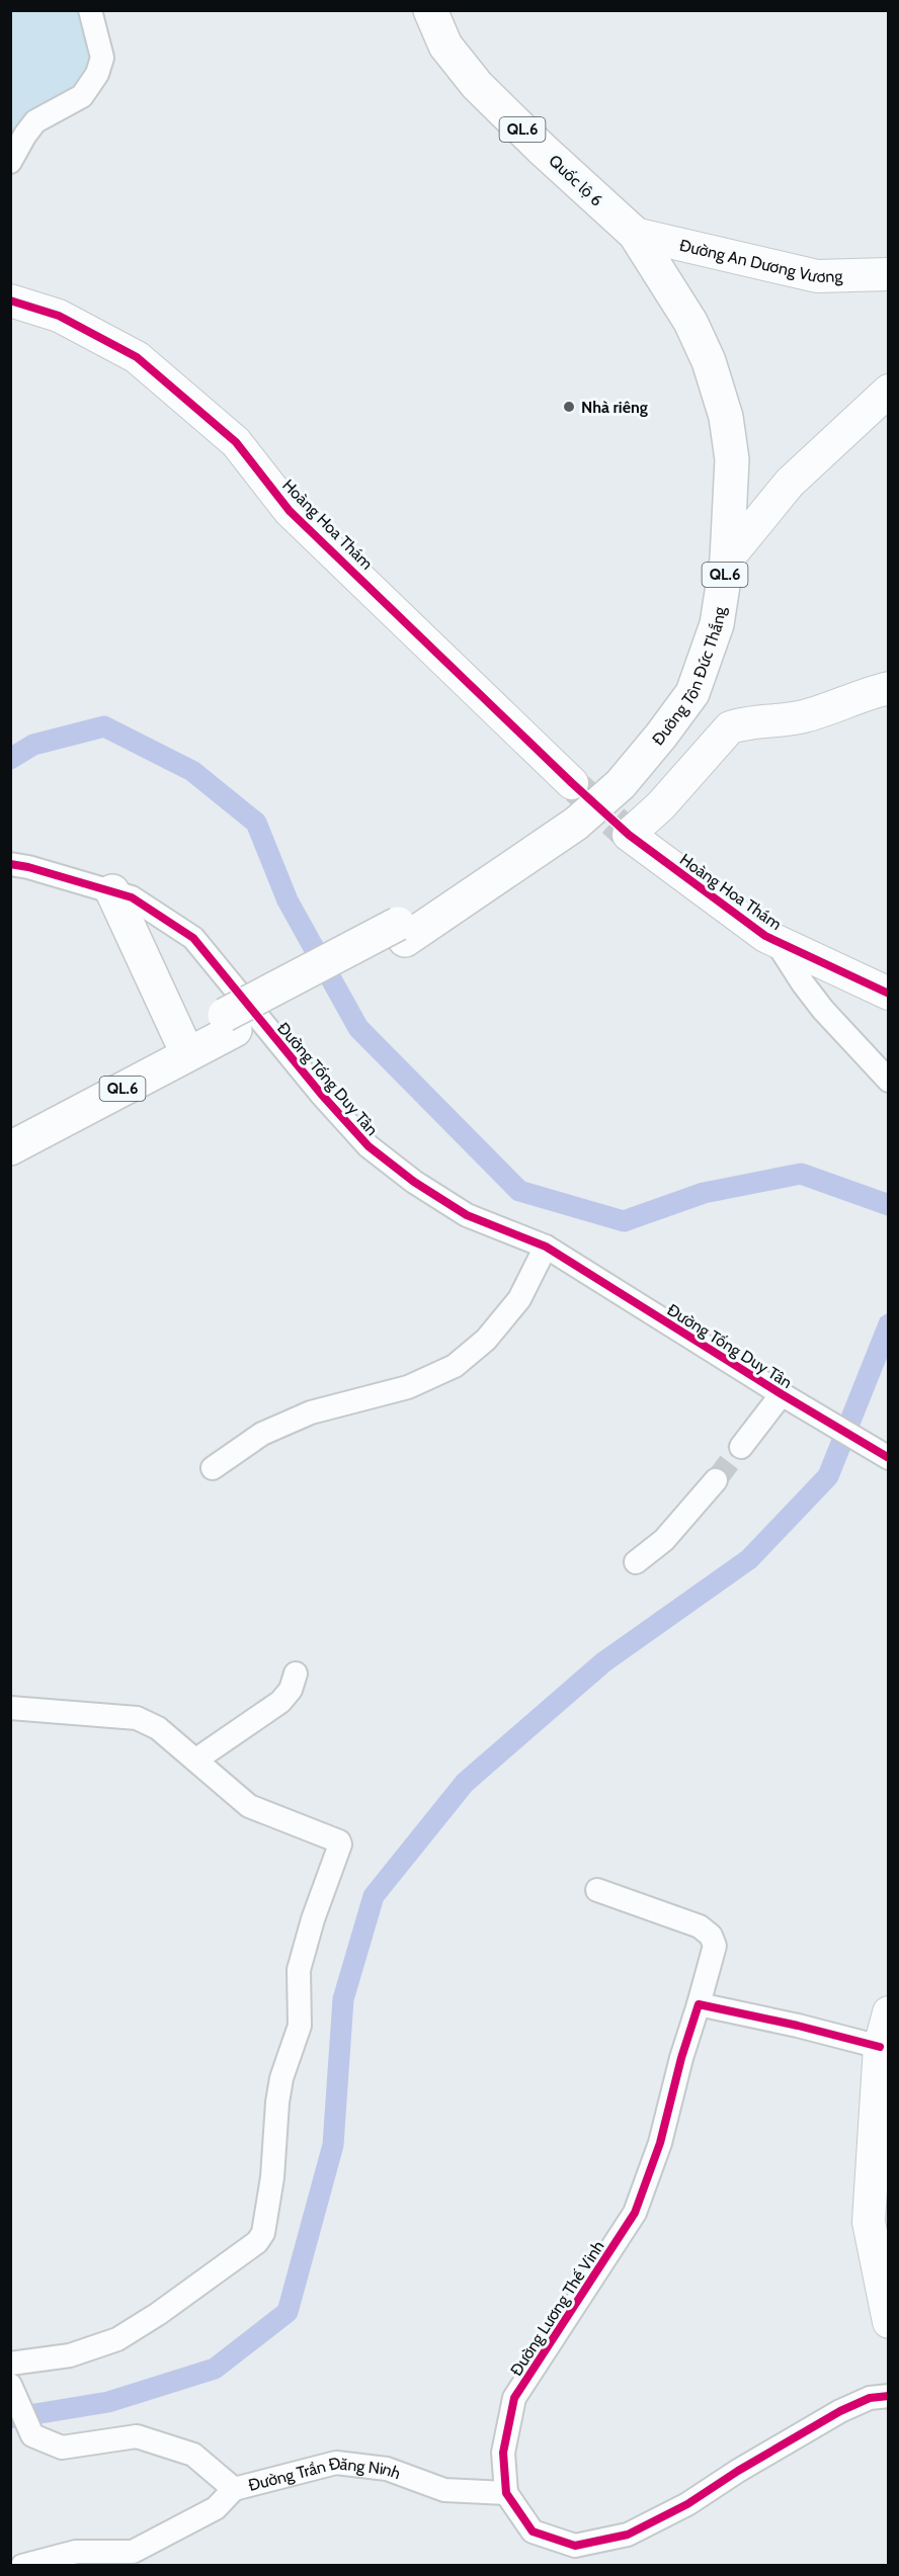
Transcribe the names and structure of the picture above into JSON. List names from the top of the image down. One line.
{"streets":{"highway":["QL.6","Quốc lộ 6","Đường Tôn Đức Thắng"],"street":["Đường An Dương Vương","Hoàng Hoa Thám","Đường Tống Duy Tân","Đường Lương Thế Vinh","Đường Trần Đăng Ninh"]},"crossings":[["Quốc lộ 6","Đường An Dương Vương"],["Quốc lộ 6","Đường Tôn Đức Thắng"],["Đường An Dương Vương","Đường Tôn Đức Thắng"],["Đường Lương Thế Vinh","Đường Trần Đăng Ninh"]],"places":["Nhà riêng"]}
